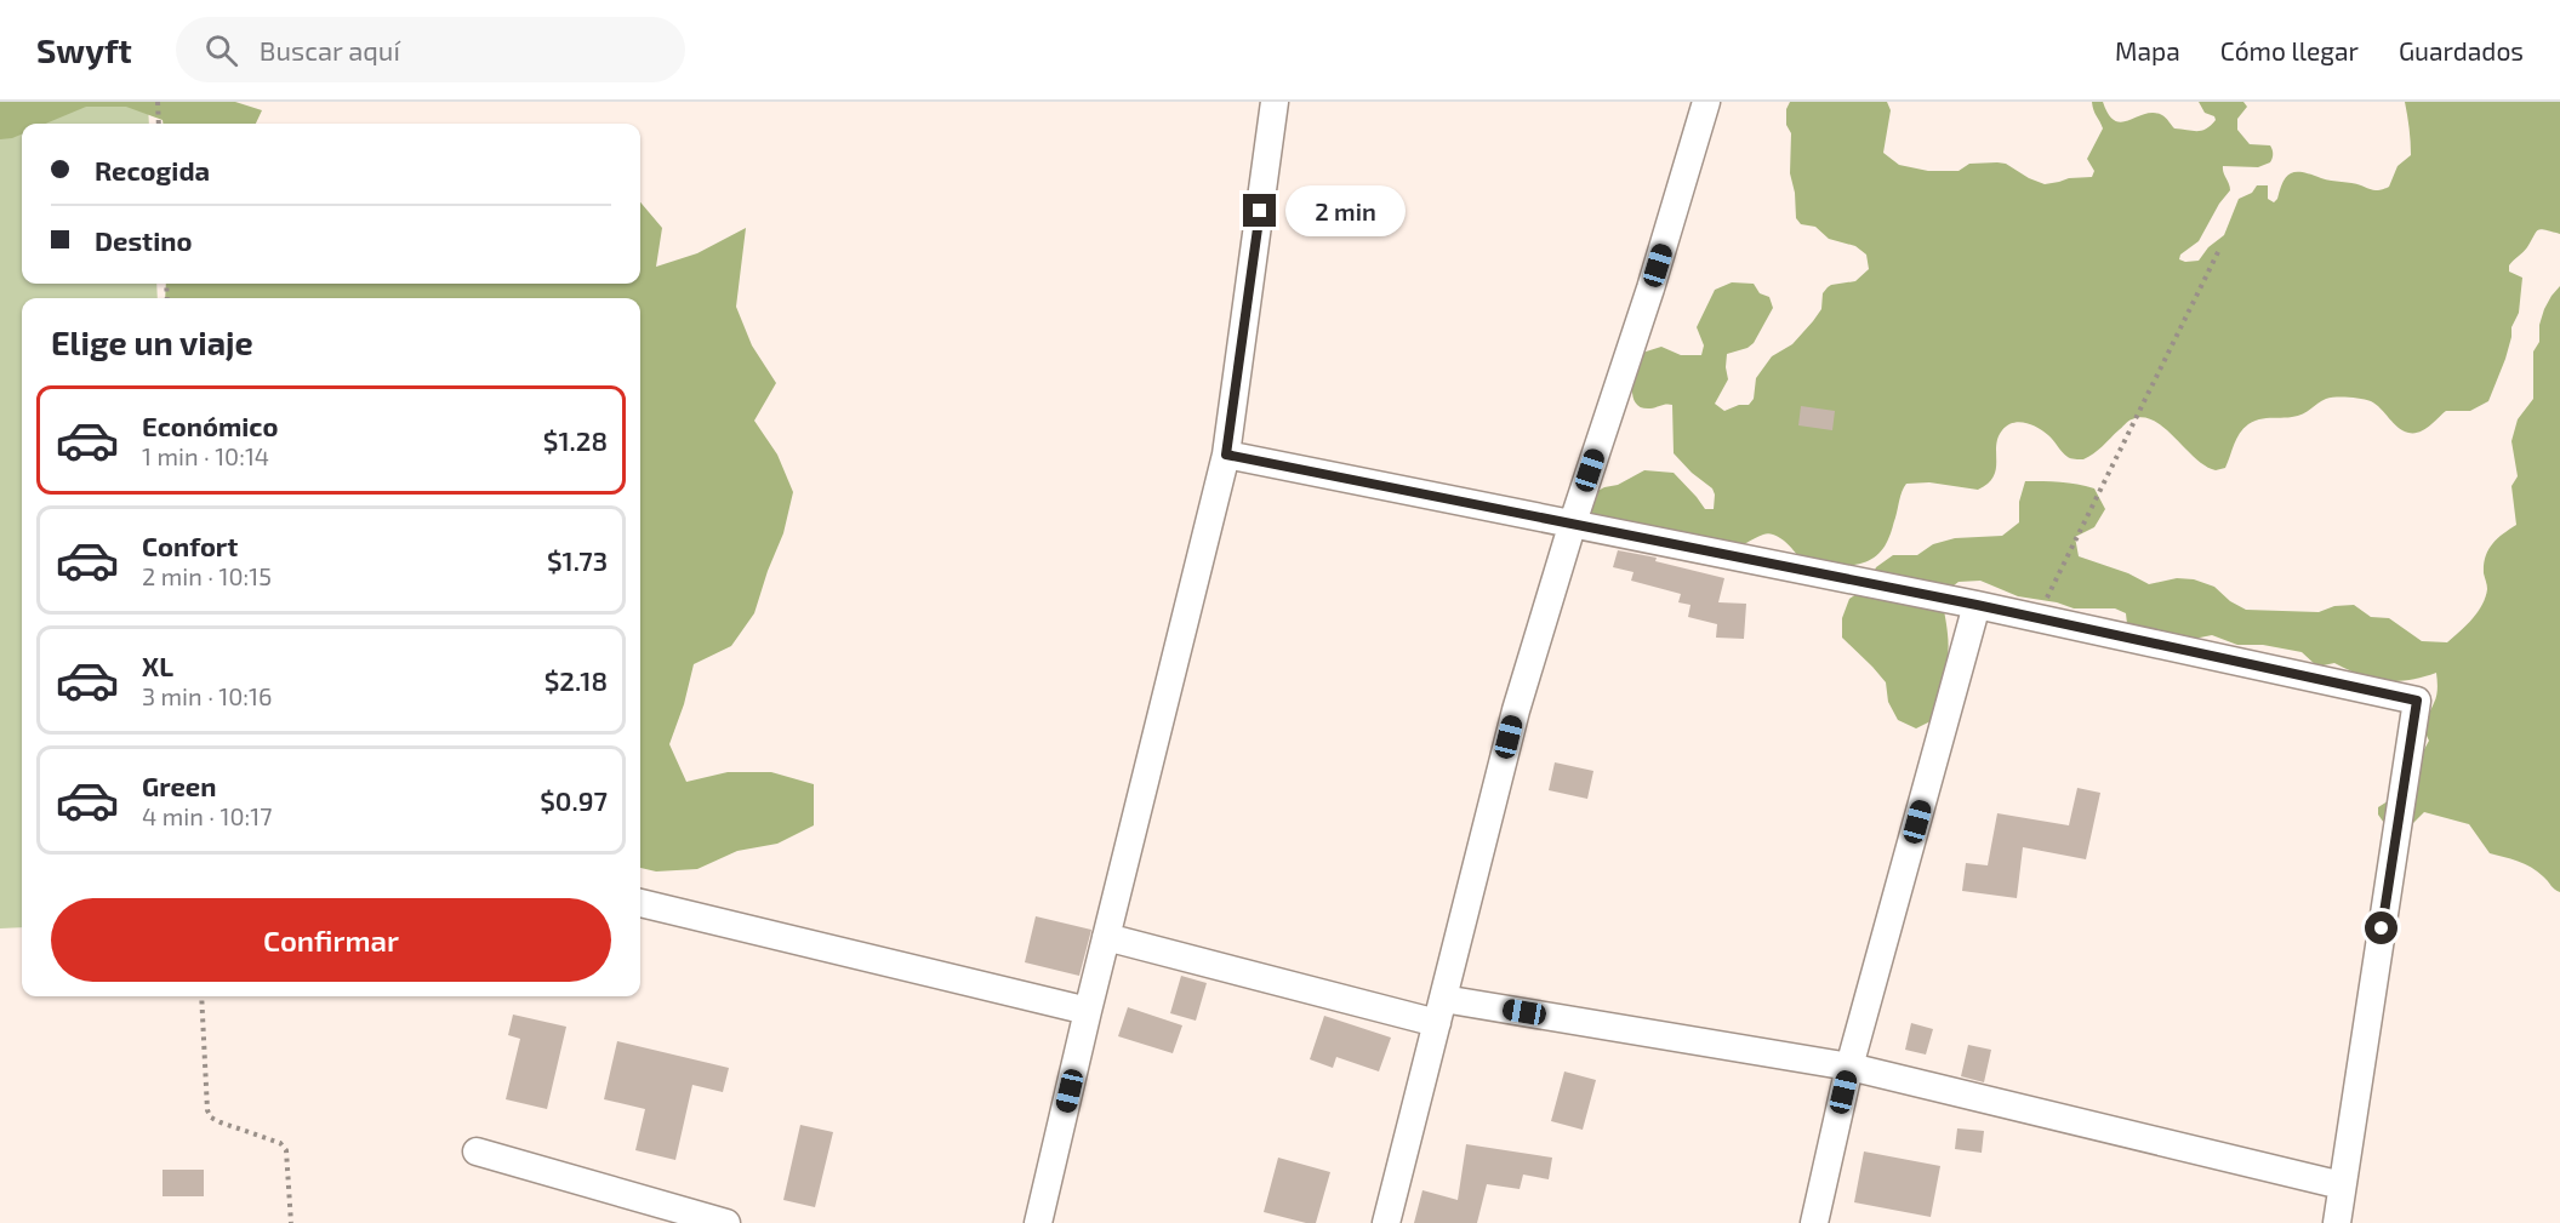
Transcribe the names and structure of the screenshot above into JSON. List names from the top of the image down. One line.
{"page":{"header":"Swyft","search":"Buscar aquí","nav":["Mapa","Cómo llegar","Guardados"],"banner":["Recogida","Destino"],"bubble":"2 min","heading":"Elige un viaje","list":[{"name":"Económico","note":"1 min · 10:14","value":"$1.28"},{"name":"Confort","note":"2 min · 10:15","value":"$1.73"},{"name":"XL","note":"3 min · 10:16","value":"$2.18"},{"name":"Green","note":"4 min · 10:17","value":"$0.97"}],"buttons":"Confirmar"}}
